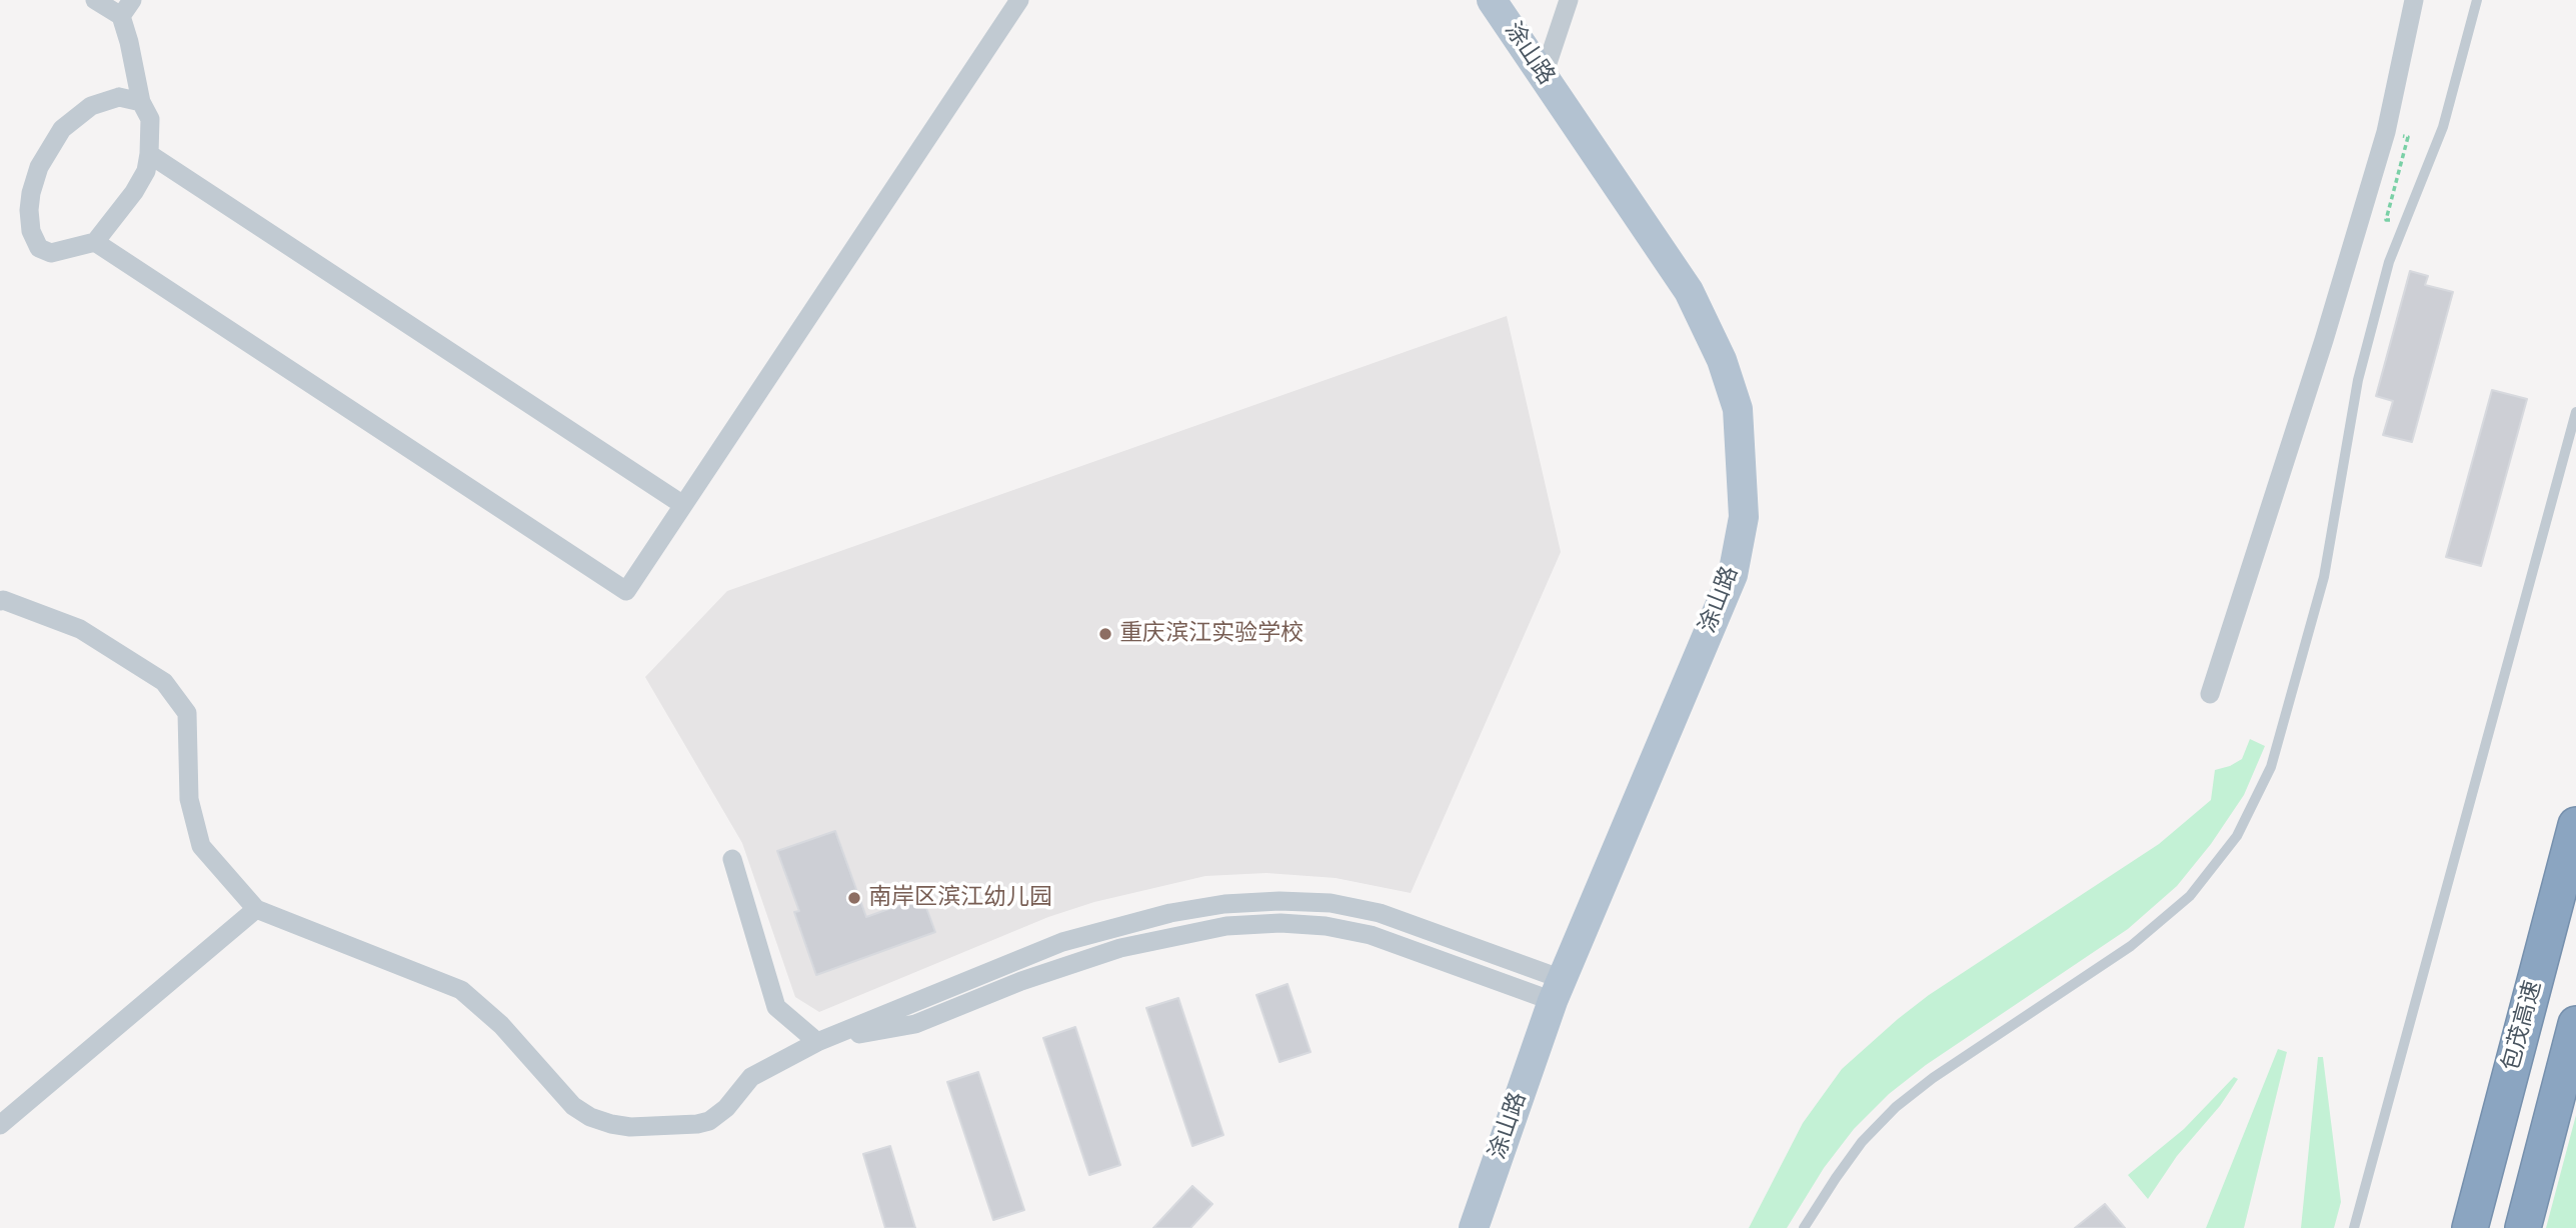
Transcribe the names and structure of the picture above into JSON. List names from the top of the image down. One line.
{"streets":{"highway":["包茂高速"],"main road":["涂山路"]},"places":["重庆滨江实验学校","南岸区滨江幼儿园"]}
